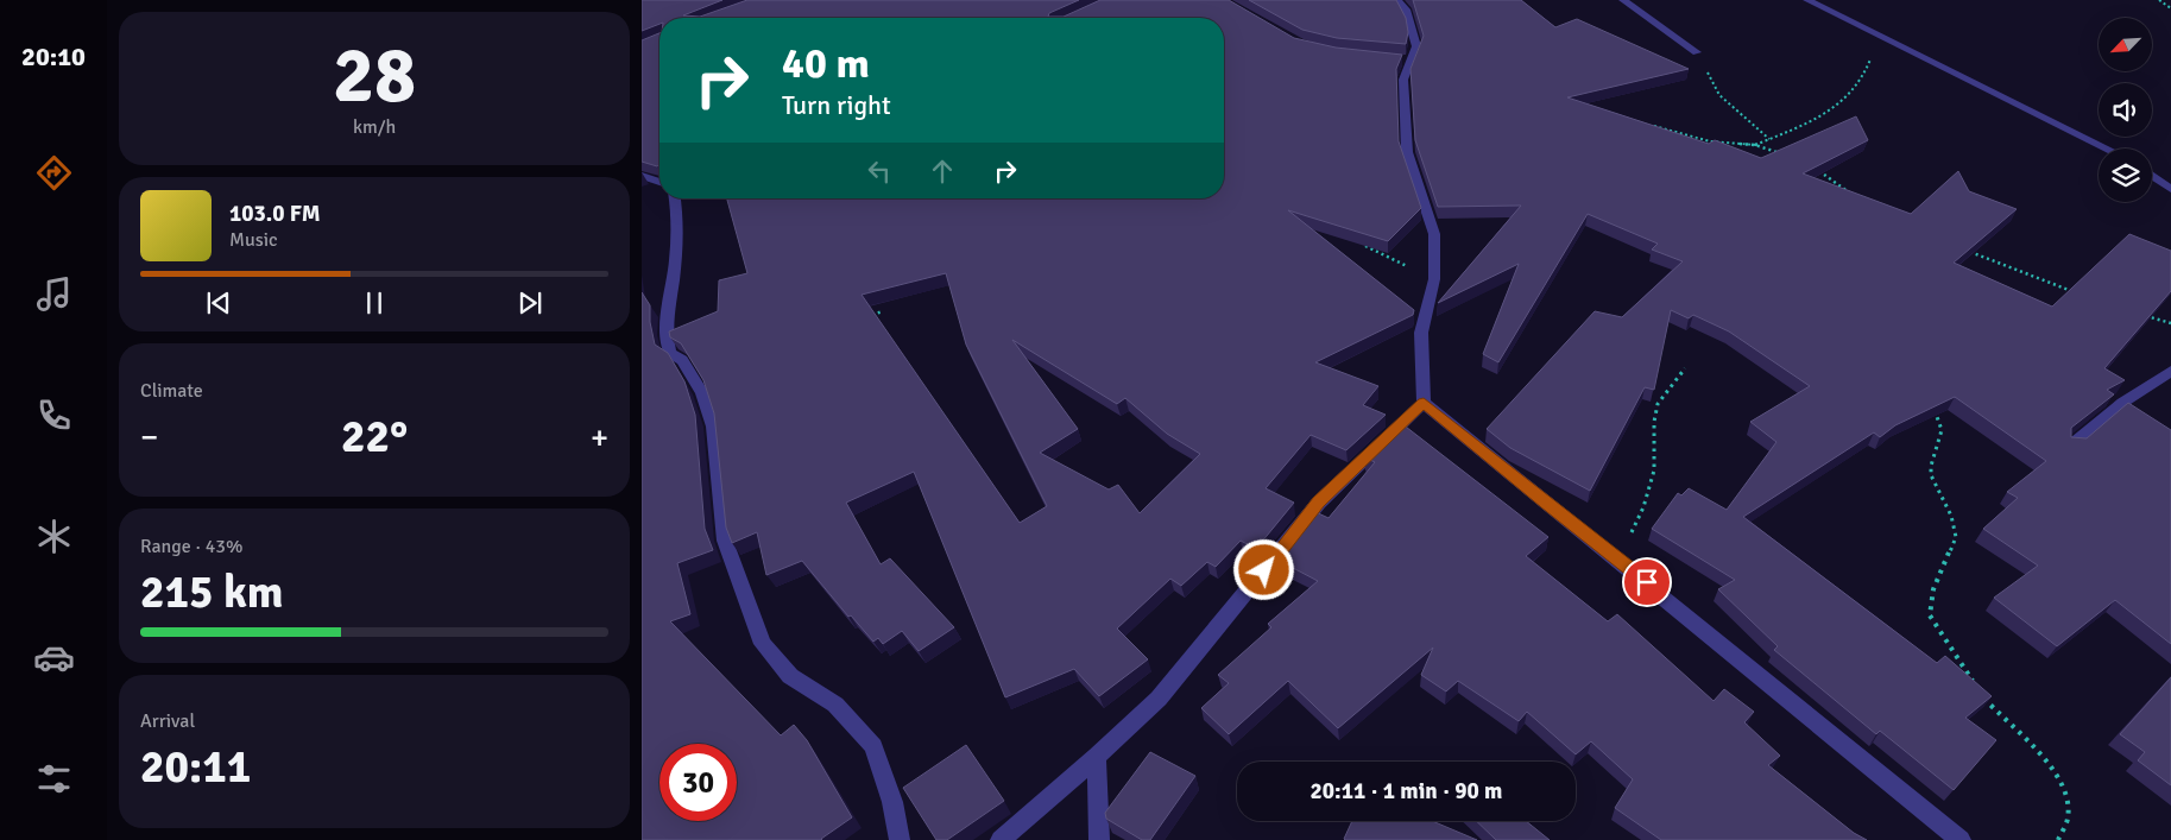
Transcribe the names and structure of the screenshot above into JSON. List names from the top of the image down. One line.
{"north":"bottom left","page":{"tabs":"20:10","tile":[["28","km/h"],"Climate",["Range · 43%","215 km"],["Arrival","20:11"]],"turn":["40 m","Turn right"],"song":["103.0 FM","Music"],"heat":["−","22°","+"],"limit":"30","trip":"20:11 · 1 min · 90 m"}}
